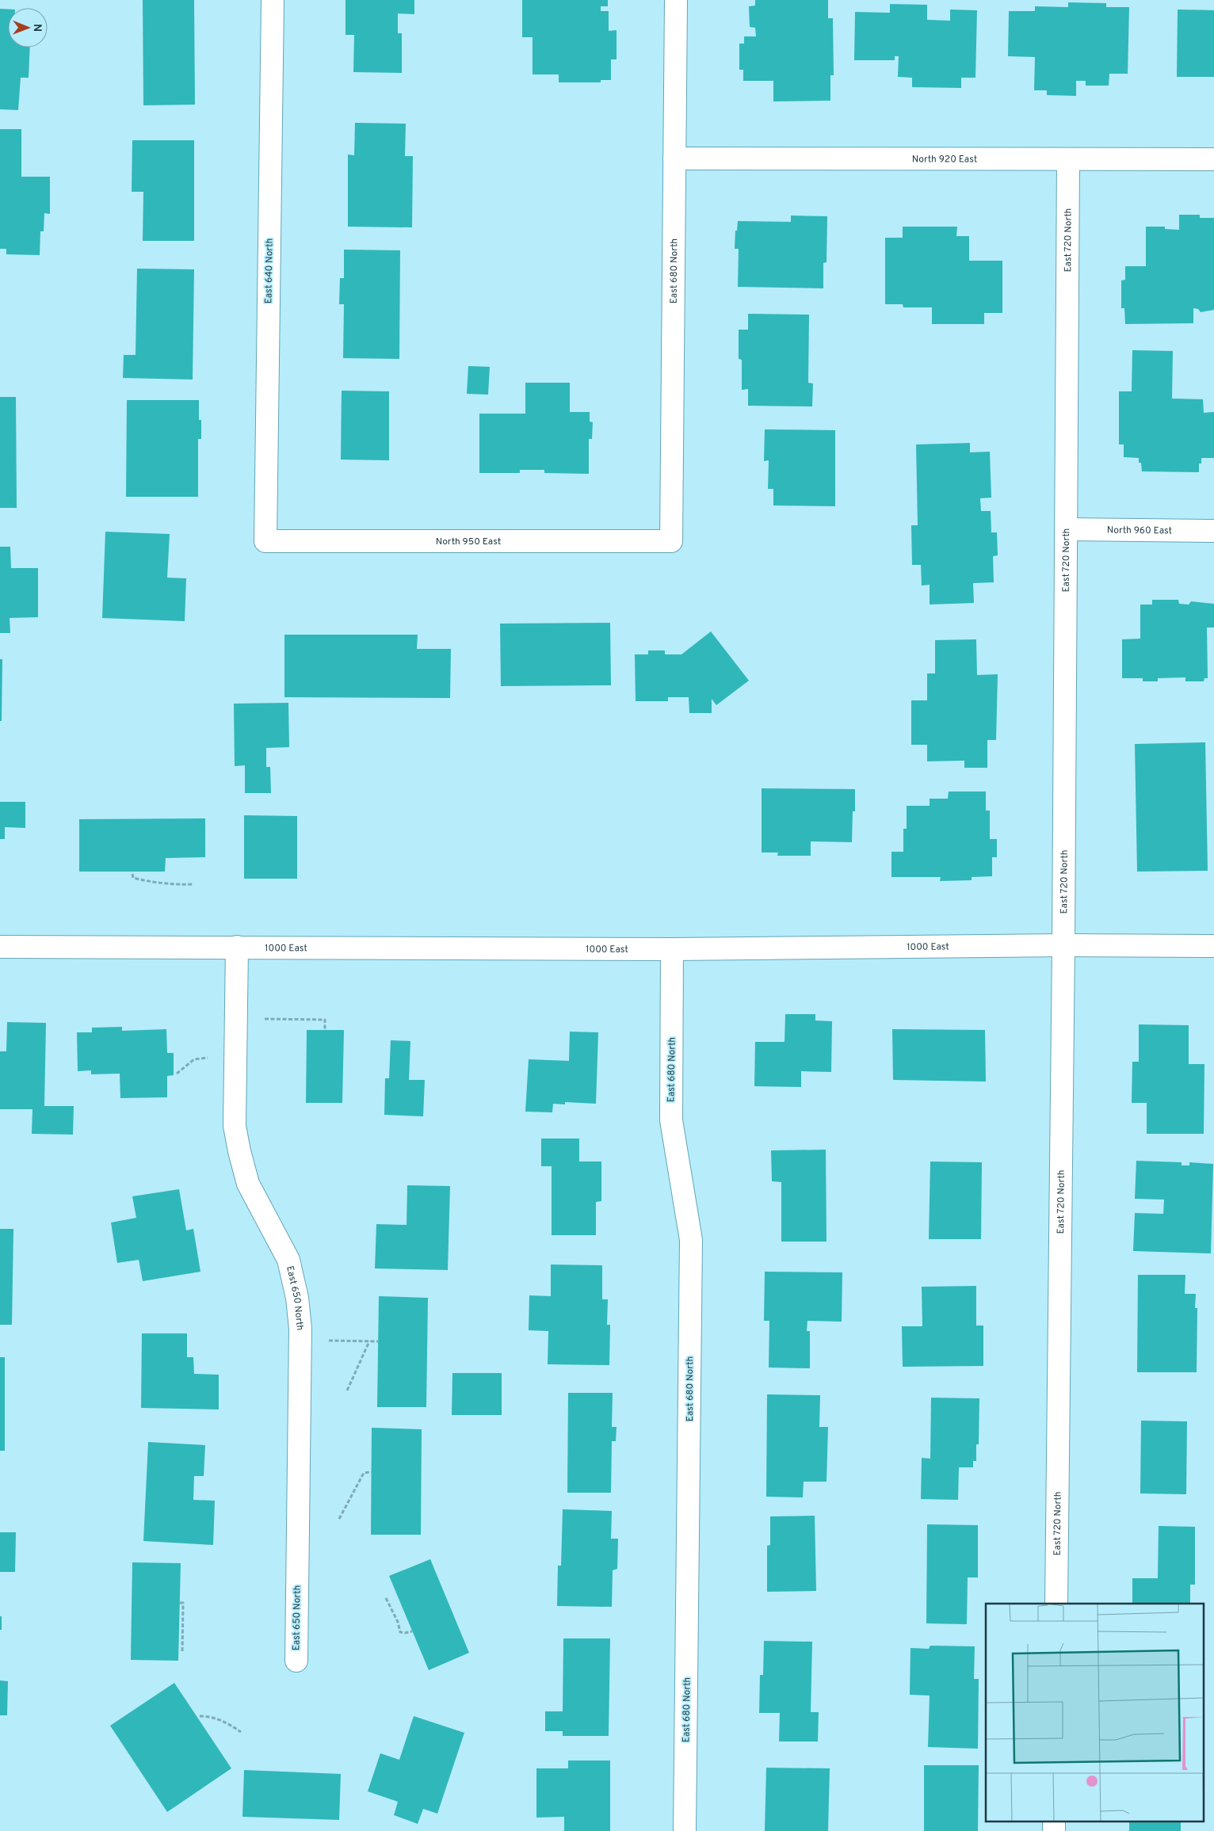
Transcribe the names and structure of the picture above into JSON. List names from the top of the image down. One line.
{"streets":{"street":["North 920 East","East 720 North","East 640 North","East 680 North","North 960 East","North 950 East","1000 East","East 650 North"]},"crossings":[["North 920 East","East 720 North"],["North 920 East","East 680 North"],["East 720 North","North 960 East"],["East 720 North","1000 East"],["East 640 North","North 950 East"],["East 680 North","North 950 East"],["East 680 North","1000 East"],["1000 East","East 650 North"]],"north":"right"}
